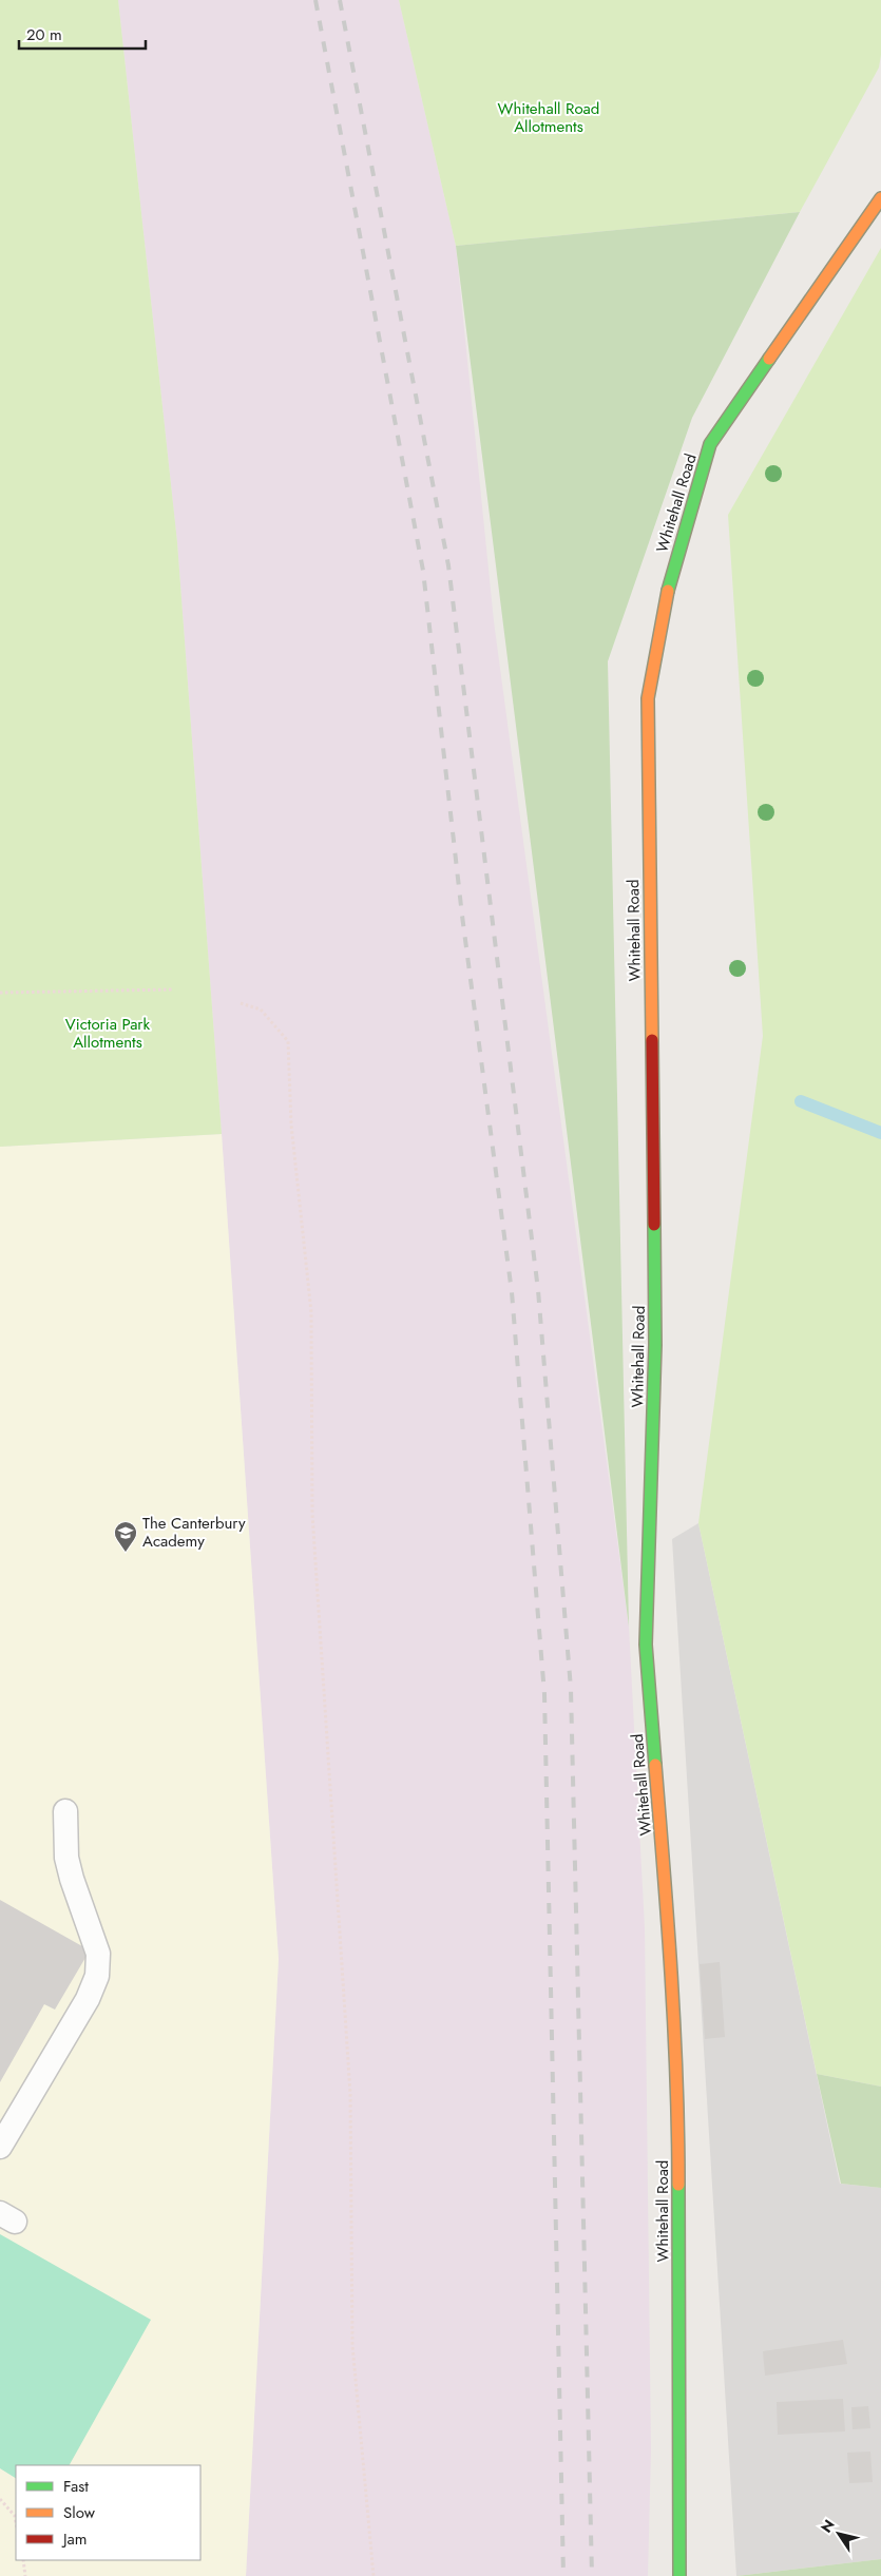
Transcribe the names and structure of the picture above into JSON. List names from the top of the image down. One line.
{"streets":{"street":["Whitehall Road"]},"parks":["Whitehall Road Allotments","Victoria Park Allotments"],"places":{"school or university":["The Canterbury Academy"]},"legend":["Fast","Slow","Jam"],"scale_bar":"20 m","north":"top left"}
